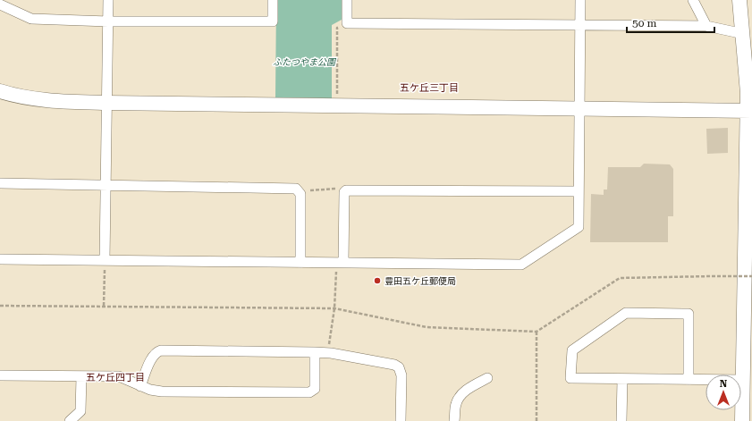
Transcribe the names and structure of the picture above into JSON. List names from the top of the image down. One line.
{"districts":["五ケ丘三丁目","五ケ丘四丁目"],"parks":["ふたつやま公園"],"places":["豊田五ケ丘郵便局"],"scale_bar":"50 m","north":"top"}
